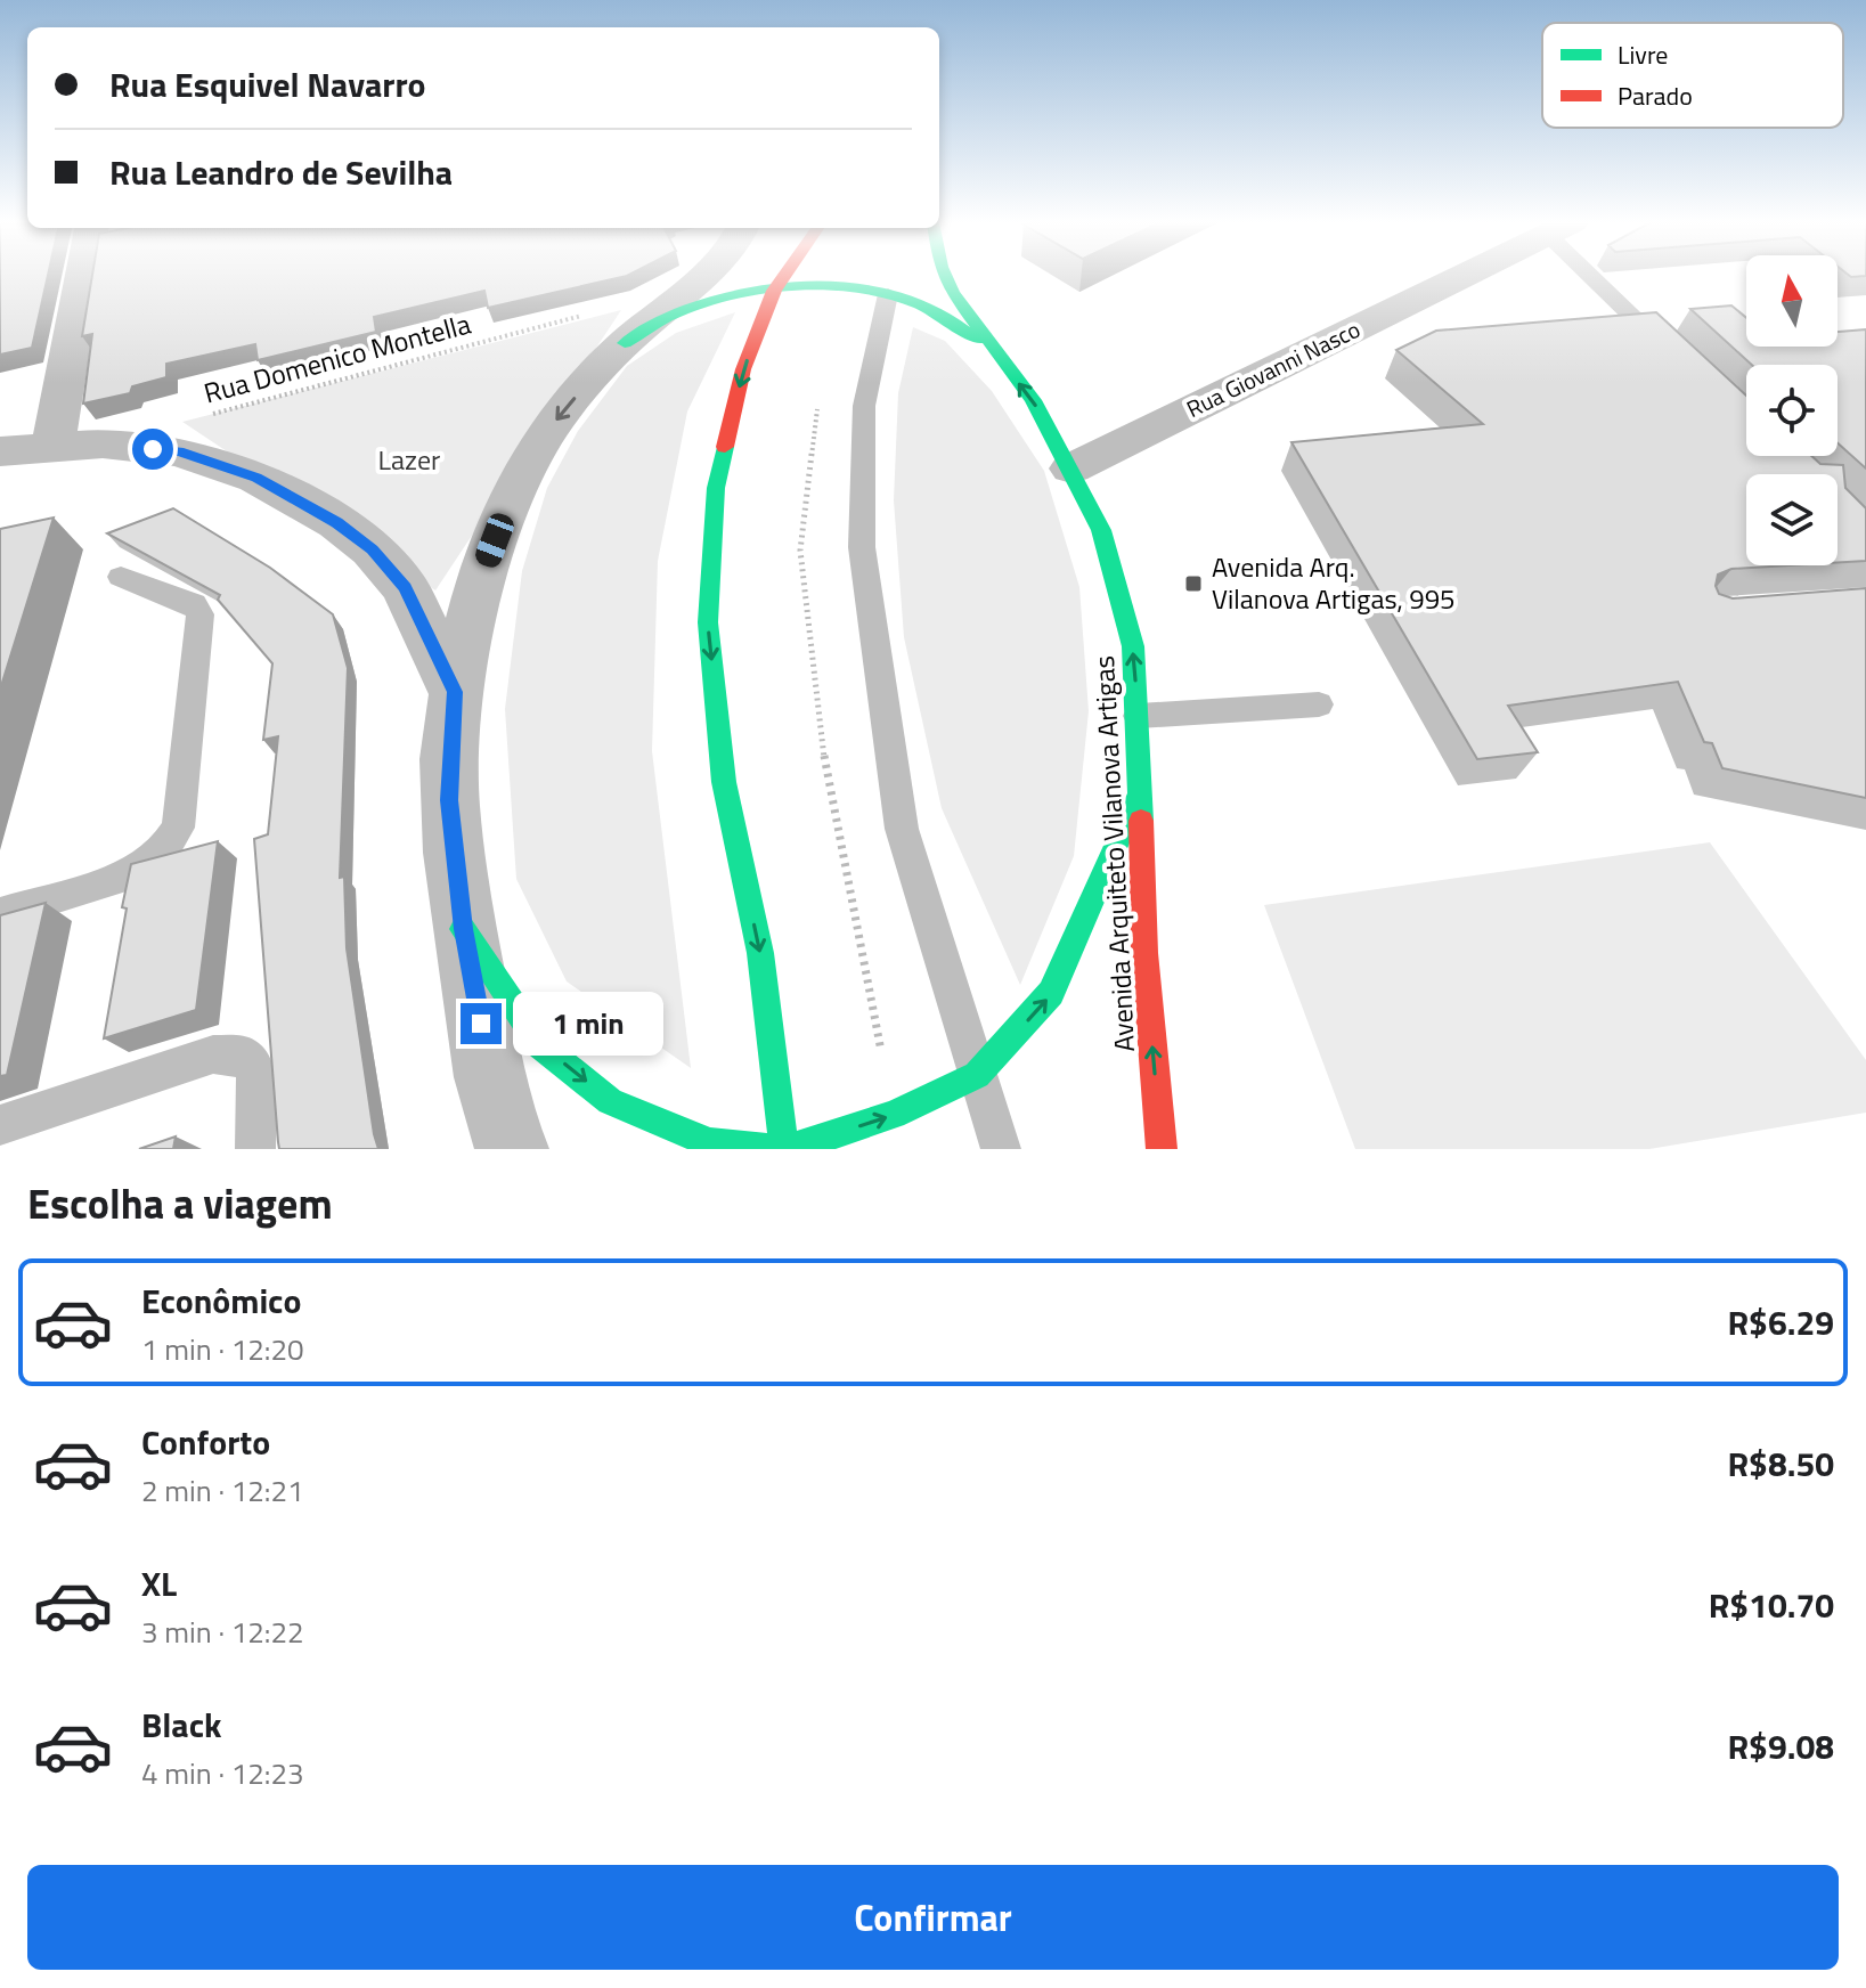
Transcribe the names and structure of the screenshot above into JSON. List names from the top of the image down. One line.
{"streets":{"main road":["Avenida Arquiteto Vilanova Artigas"],"street":["Rua Giovanni Nasco"],"path":["Rua Domenico Montella"]},"crossings":[["Rua Giovanni Nasco","Avenida Arquiteto Vilanova Artigas"]],"one_way":["Avenida Arquiteto Vilanova Artigas"],"parks":["Lazer"],"places":{"transit":["Avenida Arq. Vilanova Artigas, 995"]},"legend":["Livre","Parado"],"north":"top","page":{"banner":["Rua Esquivel Navarro","Rua Leandro de Sevilha"],"bubble":"1 min","heading":"Escolha a viagem","list":[{"name":"Econômico","note":"1 min · 12:20","value":"R$6.29"},{"name":"Conforto","note":"2 min · 12:21","value":"R$8.50"},{"name":"XL","note":"3 min · 12:22","value":"R$10.70"},{"name":"Black","note":"4 min · 12:23","value":"R$9.08"}],"buttons":"Confirmar"}}
